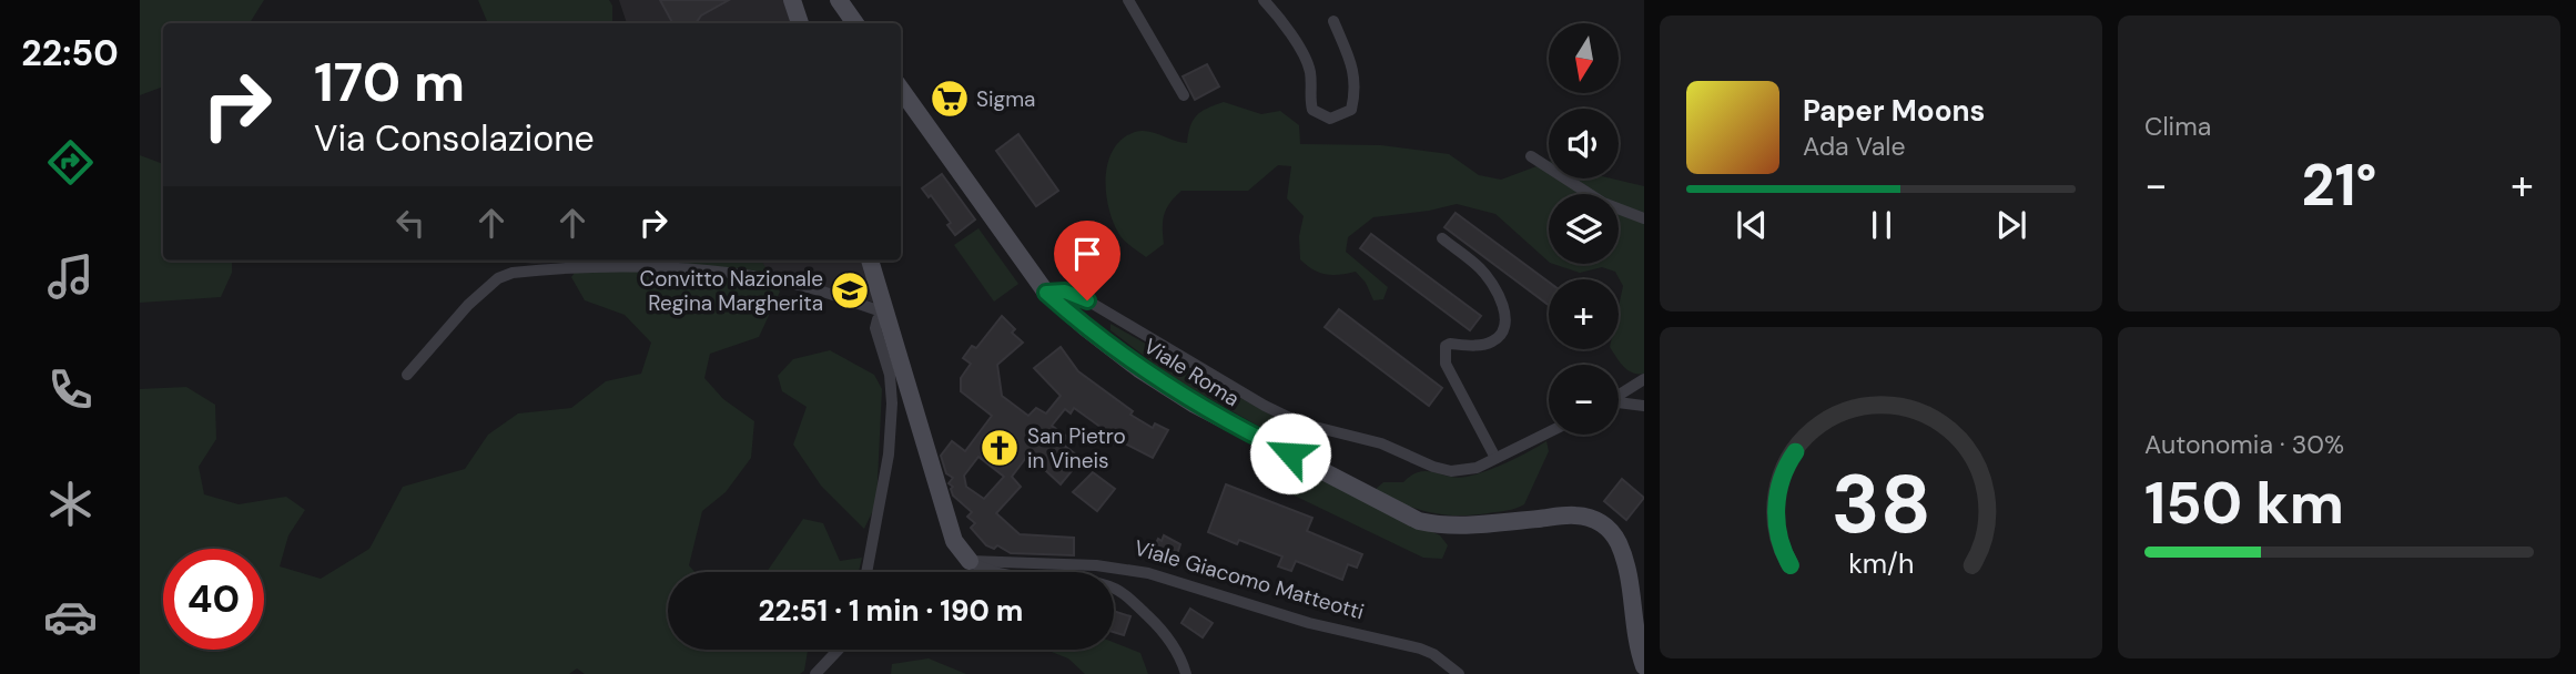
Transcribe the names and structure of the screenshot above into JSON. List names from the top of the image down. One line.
{"streets":{"street":["Viale Roma","Viale Giacomo Matteotti"]},"places":{"supermarket":["Sigma"],"school or university":["Convitto Nazionale Regina Margherita"],"church":["San Pietro in Vineis"]},"north":"bottom","page":{"tabs":"22:50","tile":["Clima",["Autonomia · 30%","150 km"]],"map_buttons":["+","−"],"turn":["170 m","Via Consolazione"],"song":["Paper Moons","Ada Vale"],"heat":["−","21°","+"],"limit":"40","trip":"22:51 · 1 min · 190 m","gauge":["38","km/h"]}}
